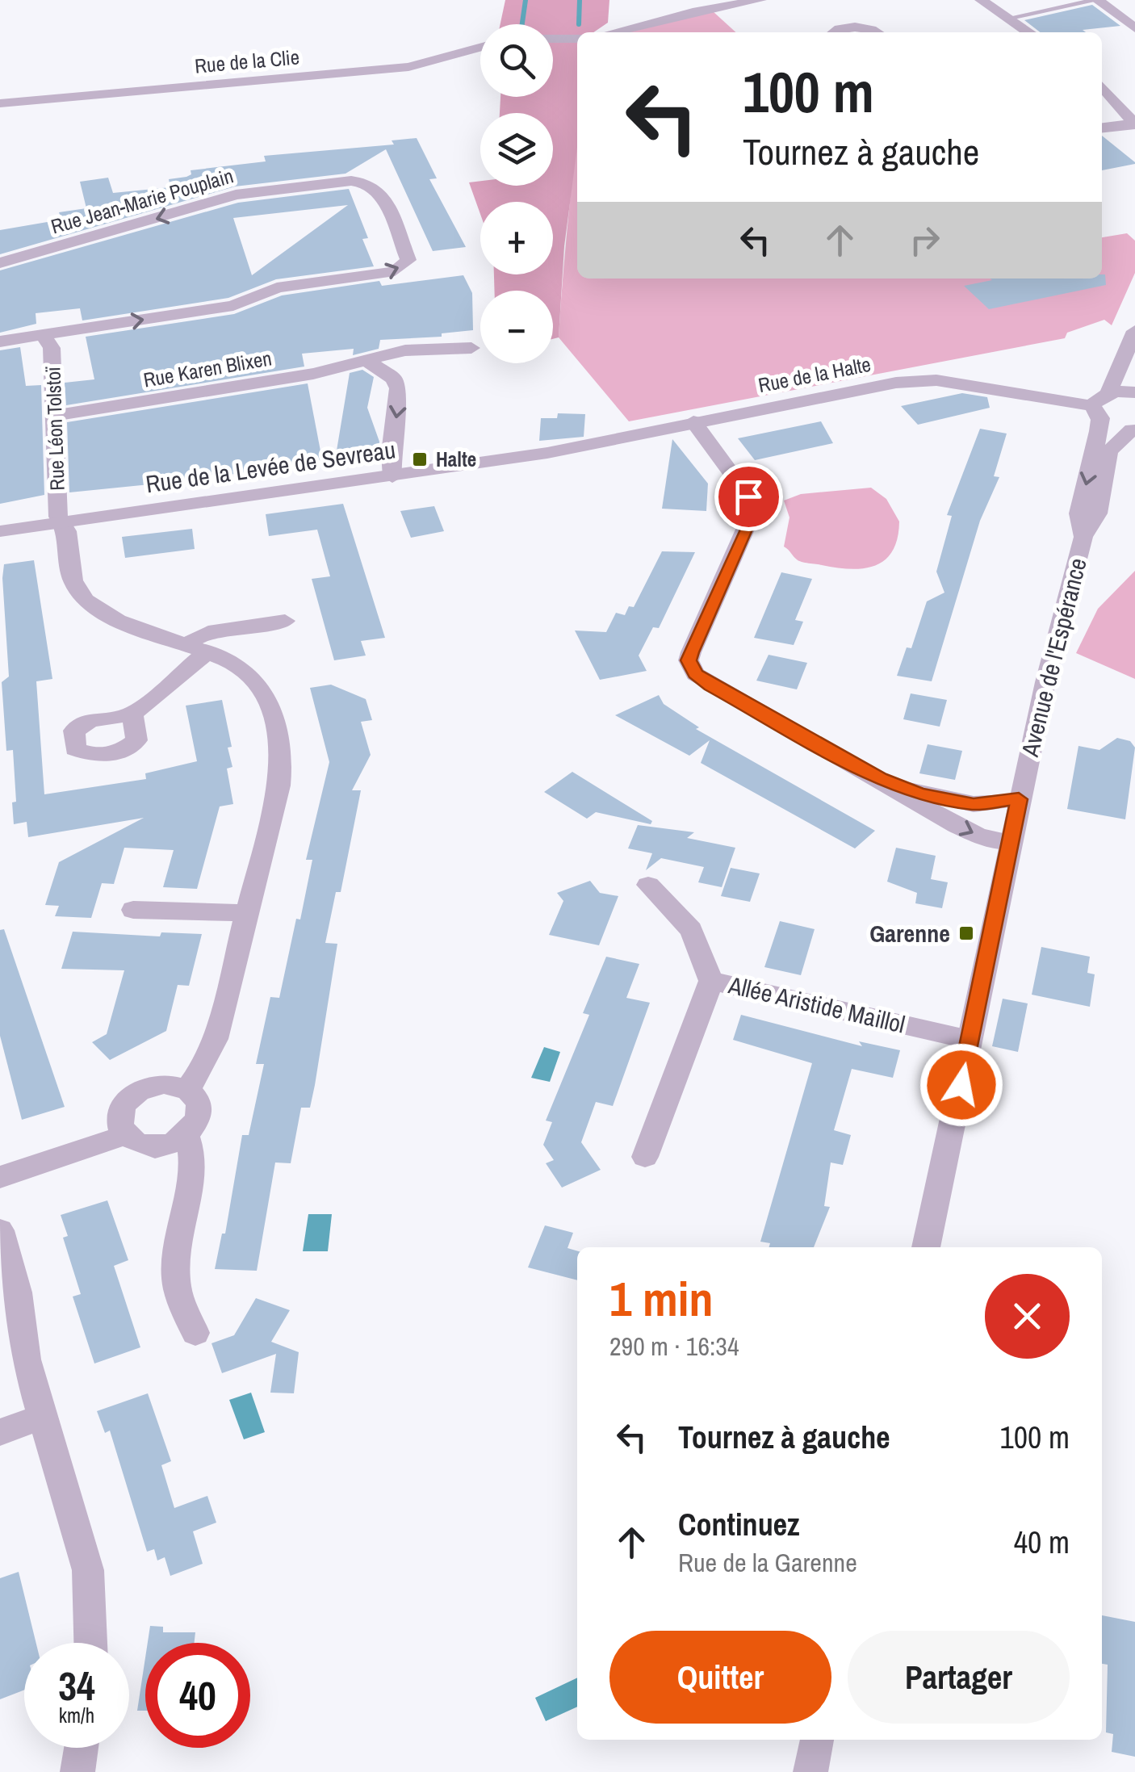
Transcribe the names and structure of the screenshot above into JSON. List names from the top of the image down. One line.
{"streets":{"street":["Rue de la Clie","Rue Jean-Marie Pouplain","Rue Karen Blixen","Rue de la Halte","Rue Léon Tolstoï","Rue de la Levée de Sevreau","Avenue de l'Espérance","Allée Aristide Maillol"]},"crossings":[["Rue Jean-Marie Pouplain","Rue Léon Tolstoï"],["Rue Karen Blixen","Rue Léon Tolstoï"],["Rue de la Halte","Rue de la Levée de Sevreau"],["Rue de la Halte","Avenue de l'Espérance"],["Rue Léon Tolstoï","Rue de la Levée de Sevreau"],["Avenue de l'Espérance","Allée Aristide Maillol"]],"places":{"transit":["Halte","Garenne"]},"page":{"map_buttons":["+","−"],"turn":["100 m","Tournez à gauche"],"heading":["1 min","290 m · 16:34"],"list":[{"name":"Tournez à gauche","value":"100 m"},{"name":"Continuez","note":"Rue de la Garenne","value":"40 m"}],"buttons":["Quitter","Partager"],"speed":"34 km/h","limit":"40"}}
